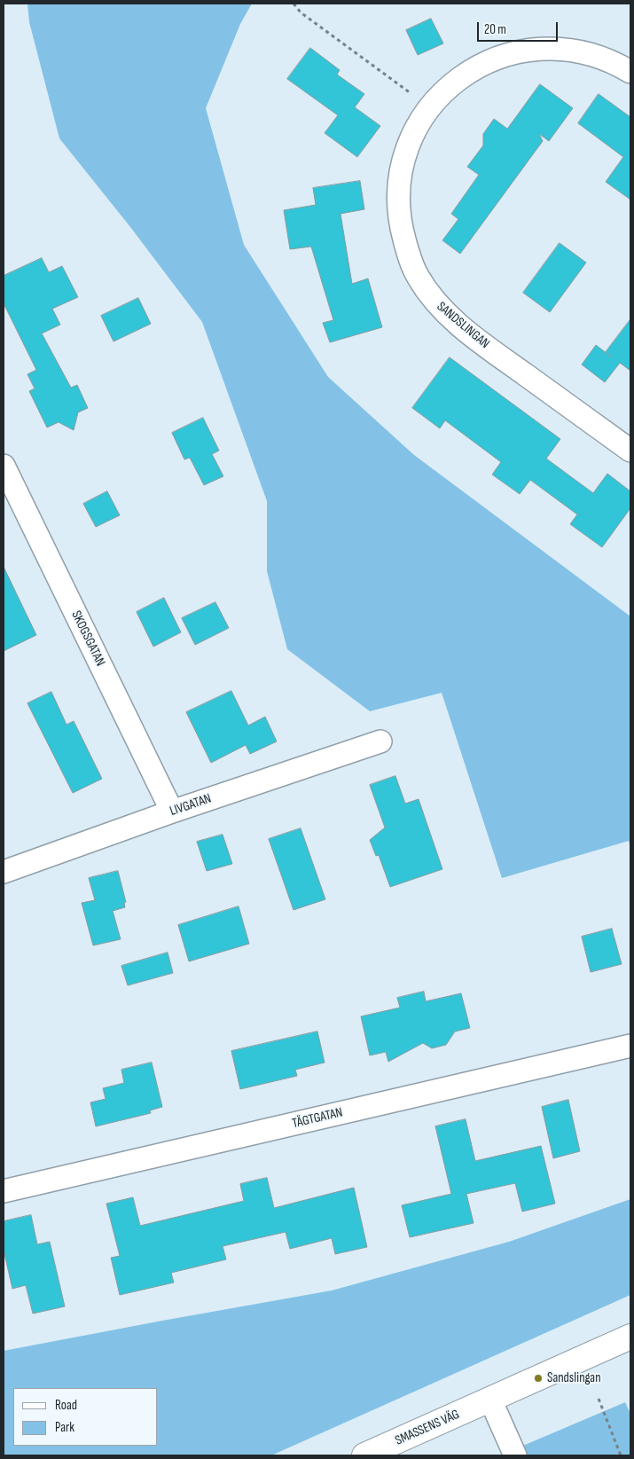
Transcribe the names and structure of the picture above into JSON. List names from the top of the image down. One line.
{"streets":{"street":["SANDSLINGAN","SKOGSGATAN","LIVGATAN","TÄGTGATAN","SMASSENS VÄG"]},"crossings":[["SKOGSGATAN","LIVGATAN"]],"places":["Sandslingan"],"legend":["Road","Park"],"scale_bar":"20 m"}
